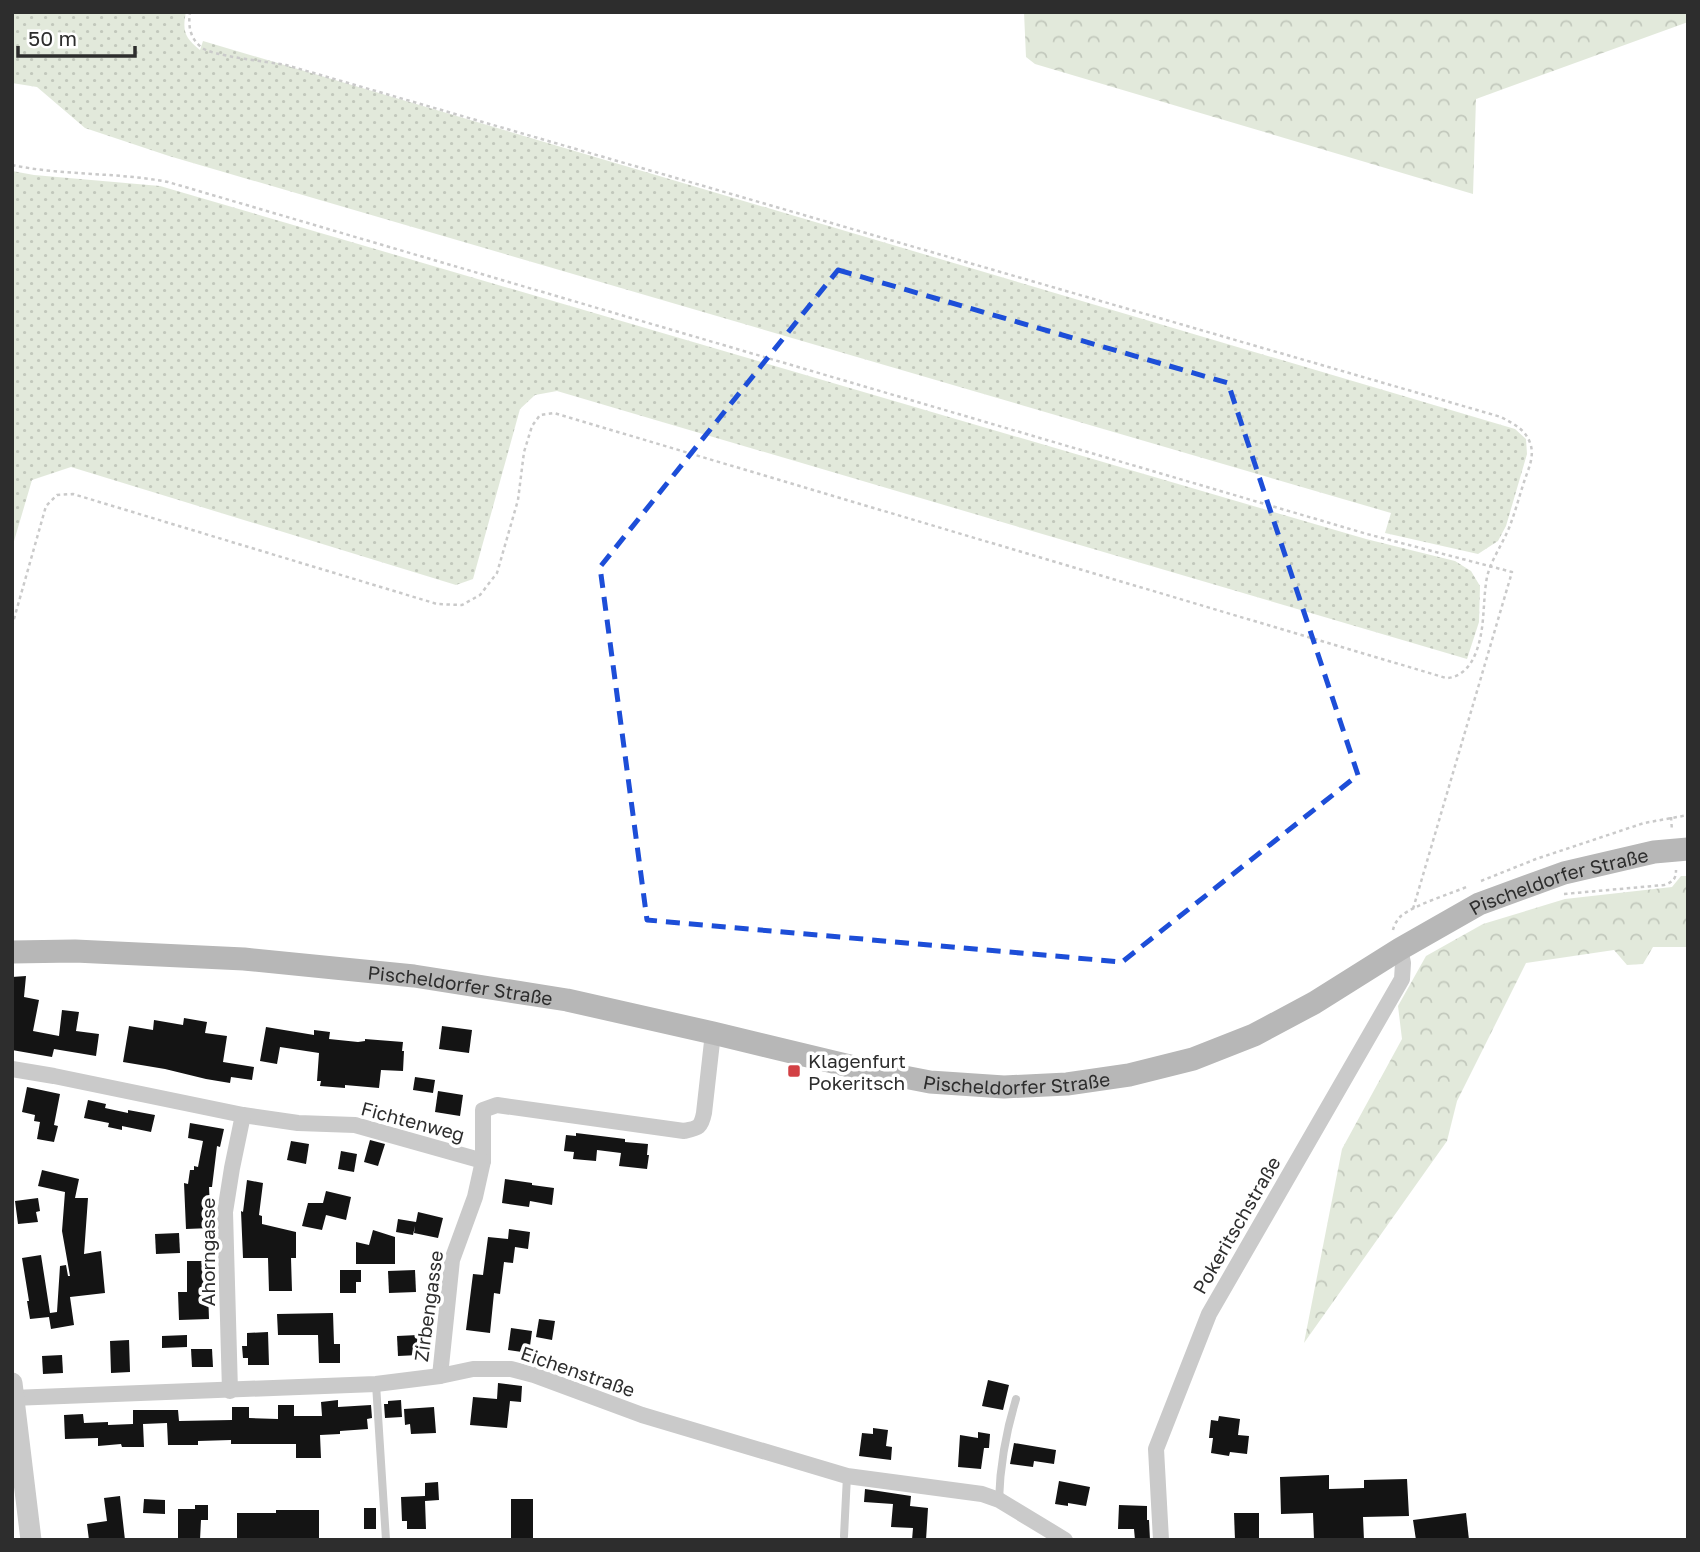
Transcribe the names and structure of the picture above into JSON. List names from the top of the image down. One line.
{"streets":{"main road":["Pischeldorfer Straße"],"street":["Fichtenweg","Pokeritschstraße","Ahorngasse","Zirbengasse","Eichenstraße"]},"crossings":[["Pischeldorfer Straße","Fichtenweg"],["Pischeldorfer Straße","Pokeritschstraße"],["Fichtenweg","Ahorngasse"],["Fichtenweg","Zirbengasse"],["Ahorngasse","Eichenstraße"],["Zirbengasse","Eichenstraße"]],"places":{"transit":["Klagenfurt Pokeritsch"]},"scale_bar":"50 m"}
